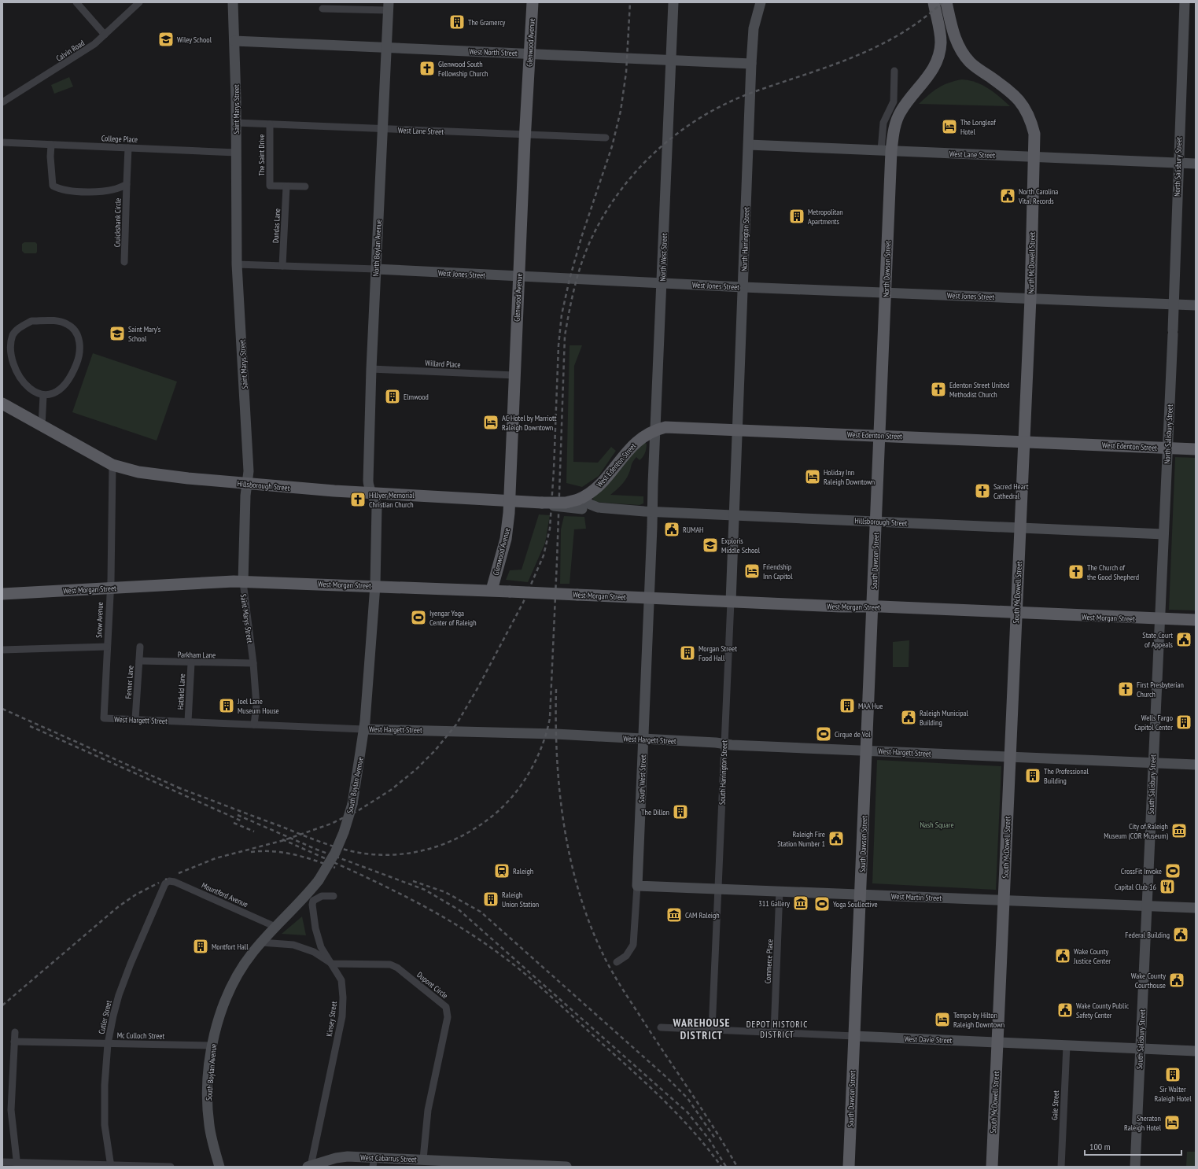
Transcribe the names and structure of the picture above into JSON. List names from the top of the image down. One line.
{"streets":{"main road":["Glenwood Avenue","North McDowell Street","North Dawson Street","West Edenton Street","Hillsborough Street","South Dawson Street","West Morgan Street","South McDowell Street"],"street":["Calvin Road","West North Street","Saint Marys Street","West Lane Street","College Place","The Saint Drive","North Salisbury Street","Cruickshank Circle","Dundas Lane","North Harrington Street","North Boylan Avenue","North West Street","West Jones Street","Willard Place","Snow Avenue","Parkham Lane","Fenner Lane","Hatfield Lane","West Hargett Street","South Harrington Street","South West Street","South Salisbury Street","South Boylan Avenue","Mountford Avenue","West Martin Street","Commerce Place","Dupont Circle","Cutler Street","Kinsey Street","Mc Culloch Street","West Davie Street","Gale Street","West Cabarrus Street"]},"crossings":[["Glenwood Avenue","West North Street"],["Glenwood Avenue","West Lane Street"],["Glenwood Avenue","West Jones Street"],["Glenwood Avenue","Willard Place"],["Glenwood Avenue","Hillsborough Street"],["Glenwood Avenue","West Morgan Street"],["West North Street","Saint Marys Street"],["West North Street","North Harrington Street"],["West North Street","North Boylan Avenue"],["West North Street","North West Street"],["Saint Marys Street","West Lane Street"],["Saint Marys Street","College Place"],["Saint Marys Street","West Jones Street"],["Saint Marys Street","Hillsborough Street"],["Saint Marys Street","West Morgan Street"],["Saint Marys Street","Parkham Lane"],["Saint Marys Street","West Hargett Street"],["West Lane Street","The Saint Drive"],["West Lane Street","North Salisbury Street"],["West Lane Street","North Harrington Street"],["West Lane Street","North Boylan Avenue"],["West Lane Street","North McDowell Street"],["West Lane Street","North Dawson Street"],["College Place","Cruickshank Circle"],["The Saint Drive","Dundas Lane"],["North Salisbury Street","West Jones Street"],["North Salisbury Street","West Edenton Street"],["North Salisbury Street","Hillsborough Street"],["North Salisbury Street","South Salisbury Street"],["Dundas Lane","West Jones Street"],["North Harrington Street","West Jones Street"],["North Harrington Street","West Edenton Street"],["North Harrington Street","Hillsborough Street"],["North Harrington Street","South Harrington Street"],["North Boylan Avenue","West Jones Street"],["North Boylan Avenue","Willard Place"],["North Boylan Avenue","Hillsborough Street"],["North Boylan Avenue","South Boylan Avenue"],["North West Street","West Jones Street"],["North West Street","West Edenton Street"],["North West Street","Hillsborough Street"],["North West Street","South West Street"],["North McDowell Street","West Jones Street"],["North McDowell Street","West Edenton Street"],["North McDowell Street","Hillsborough Street"],["North McDowell Street","South McDowell Street"],["North Dawson Street","West Jones Street"],["North Dawson Street","West Edenton Street"],["North Dawson Street","Hillsborough Street"],["North Dawson Street","South Dawson Street"],["West Edenton Street","Hillsborough Street"],["Hillsborough Street","South Dawson Street"],["Hillsborough Street","South McDowell Street"],["Hillsborough Street","Snow Avenue"],["Hillsborough Street","South Harrington Street"],["Hillsborough Street","South West Street"],["Hillsborough Street","South Salisbury Street"],["Hillsborough Street","South Boylan Avenue"],["South Dawson Street","West Morgan Street"],["South Dawson Street","West Hargett Street"],["South Dawson Street","West Martin Street"],["South Dawson Street","West Davie Street"],["West Morgan Street","South McDowell Street"],["West Morgan Street","Snow Avenue"],["West Morgan Street","South Harrington Street"],["West Morgan Street","South West Street"],["West Morgan Street","South Salisbury Street"],["West Morgan Street","South Boylan Avenue"],["South McDowell Street","West Hargett Street"],["South McDowell Street","West Martin Street"],["South McDowell Street","West Davie Street"],["Snow Avenue","West Hargett Street"],["Parkham Lane","Fenner Lane"],["Parkham Lane","Hatfield Lane"],["Fenner Lane","West Hargett Street"],["Hatfield Lane","West Hargett Street"],["West Hargett Street","South Harrington Street"],["West Hargett Street","South West Street"],["West Hargett Street","South Salisbury Street"],["West Hargett Street","South Boylan Avenue"],["South Harrington Street","West Martin Street"],["South Harrington Street","West Davie Street"],["South West Street","West Martin Street"],["South Salisbury Street","West Martin Street"],["South Salisbury Street","West Davie Street"],["South Boylan Avenue","Mountford Avenue"],["South Boylan Avenue","Mc Culloch Street"],["Mountford Avenue","Cutler Street"],["West Martin Street","Commerce Place"],["Commerce Place","West Davie Street"],["Dupont Circle","Kinsey Street"],["Dupont Circle","West Cabarrus Street"],["Cutler Street","Mc Culloch Street"],["Kinsey Street","West Cabarrus Street"],["West Davie Street","Gale Street"]],"districts":["WAREHOUSE DISTRICT","DEPOT HISTORIC DISTRICT"],"parks":["Nash Square"],"places":{"building":["The Gramercy","Metropolitan Apartments","Elmwood","Morgan Street Food Hall","Joel Lane Museum House","MAA Hue","Wells Fargo Capitol Center","The Professional Building","The Dillon","Raleigh Union Station","Montfort Hall","Sir Walter Raleigh Hotel"],"school or university":["Wiley School","Saint Mary's School","Exploris Middle School"],"church":["Glenwood South Fellowship Church","Edenton Street United Methodist Church","Sacred Heart Cathedral","Hillyer Memorial Christian Church","The Church of the Good Shepherd","First Presbyterian Church"],"hotel":["The Longleaf Hotel","AC Hotel by Marriott Raleigh Downtown","Holiday Inn Raleigh Downtown","Friendship Inn Capitol","Tempo by Hilton Raleigh Downtown","Sheraton Raleigh Hotel"],"public building":["North Carolina Vital Records","RUMAH","State Court of Appeals","Raleigh Municipal Building","Raleigh Fire Station Number 1","Federal Building","Wake County Justice Center","Wake County Courthouse","Wake County Public Safety Center"],"sports":["Iyengar Yoga Center of Raleigh","Cirque de Vol","CrossFit Invoke","Yoga Soullective"],"museum":["City of Raleigh Museum (COR Museum)","311 Gallery","CAM Raleigh"],"station":["Raleigh"],"restaurant":["Capital Club 16"]},"scale_bar":"100 m"}
